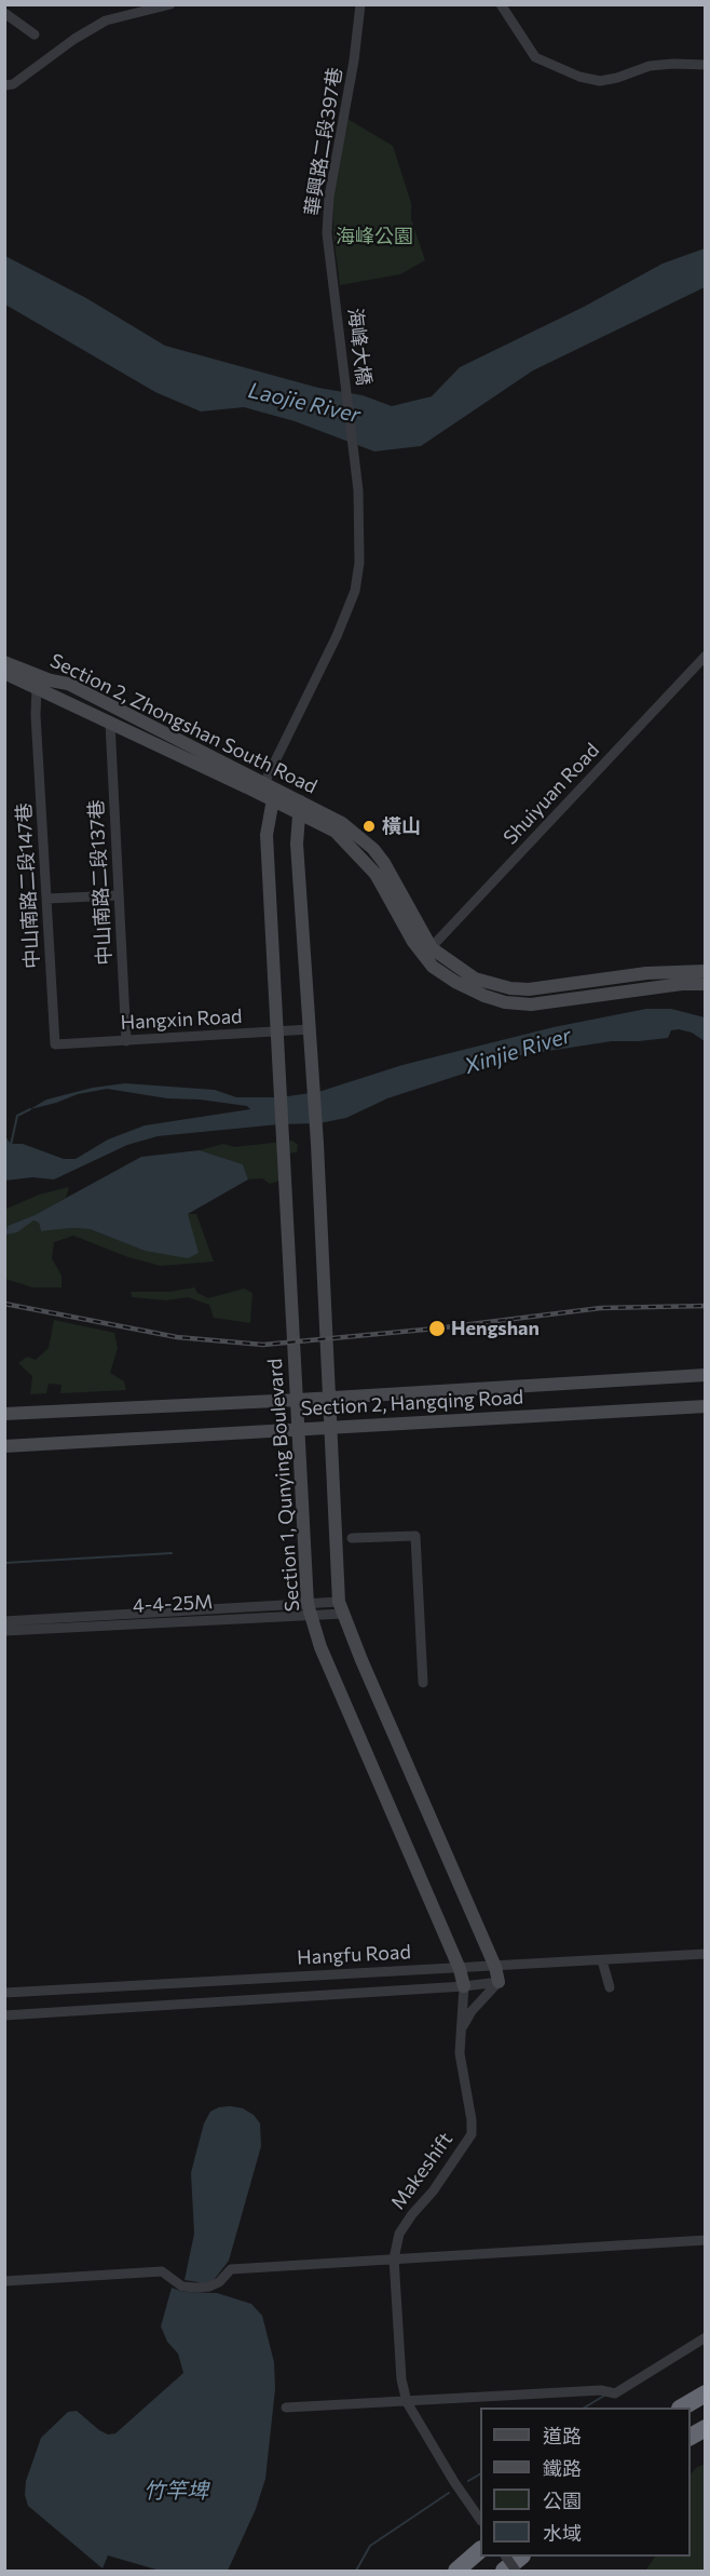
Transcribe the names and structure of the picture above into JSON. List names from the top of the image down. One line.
{"streets":{"street":["華興路二段397巷","海峰大橋","Section 2, Zhongshan South Road","Shuiyuan Road","中山南路二段137巷","中山南路二段147巷","Hangxin Road","Section 2, Hangqing Road","Section 1, Qunying Boulevard","4-4-25M","Hangfu Road","Makeshift"]},"crossings":[["華興路二段397巷","海峰大橋"],["海峰大橋","Section 2, Zhongshan South Road"],["Section 2, Zhongshan South Road","Shuiyuan Road"],["Section 2, Zhongshan South Road","中山南路二段137巷"],["Section 2, Zhongshan South Road","中山南路二段147巷"],["中山南路二段137巷","Hangxin Road"],["中山南路二段147巷","Hangxin Road"],["Hangxin Road","Section 1, Qunying Boulevard"],["Section 2, Hangqing Road","Section 1, Qunying Boulevard"],["Section 1, Qunying Boulevard","4-4-25M"],["Section 1, Qunying Boulevard","Hangfu Road"],["Section 1, Qunying Boulevard","Makeshift"],["Hangfu Road","Makeshift"]],"water":["Laojie River","Xinjie River","竹竿埤"],"parks":["海峰公園"],"places":["橫山","Hengshan"],"legend":["道路","鐵路","公園","水域"]}
